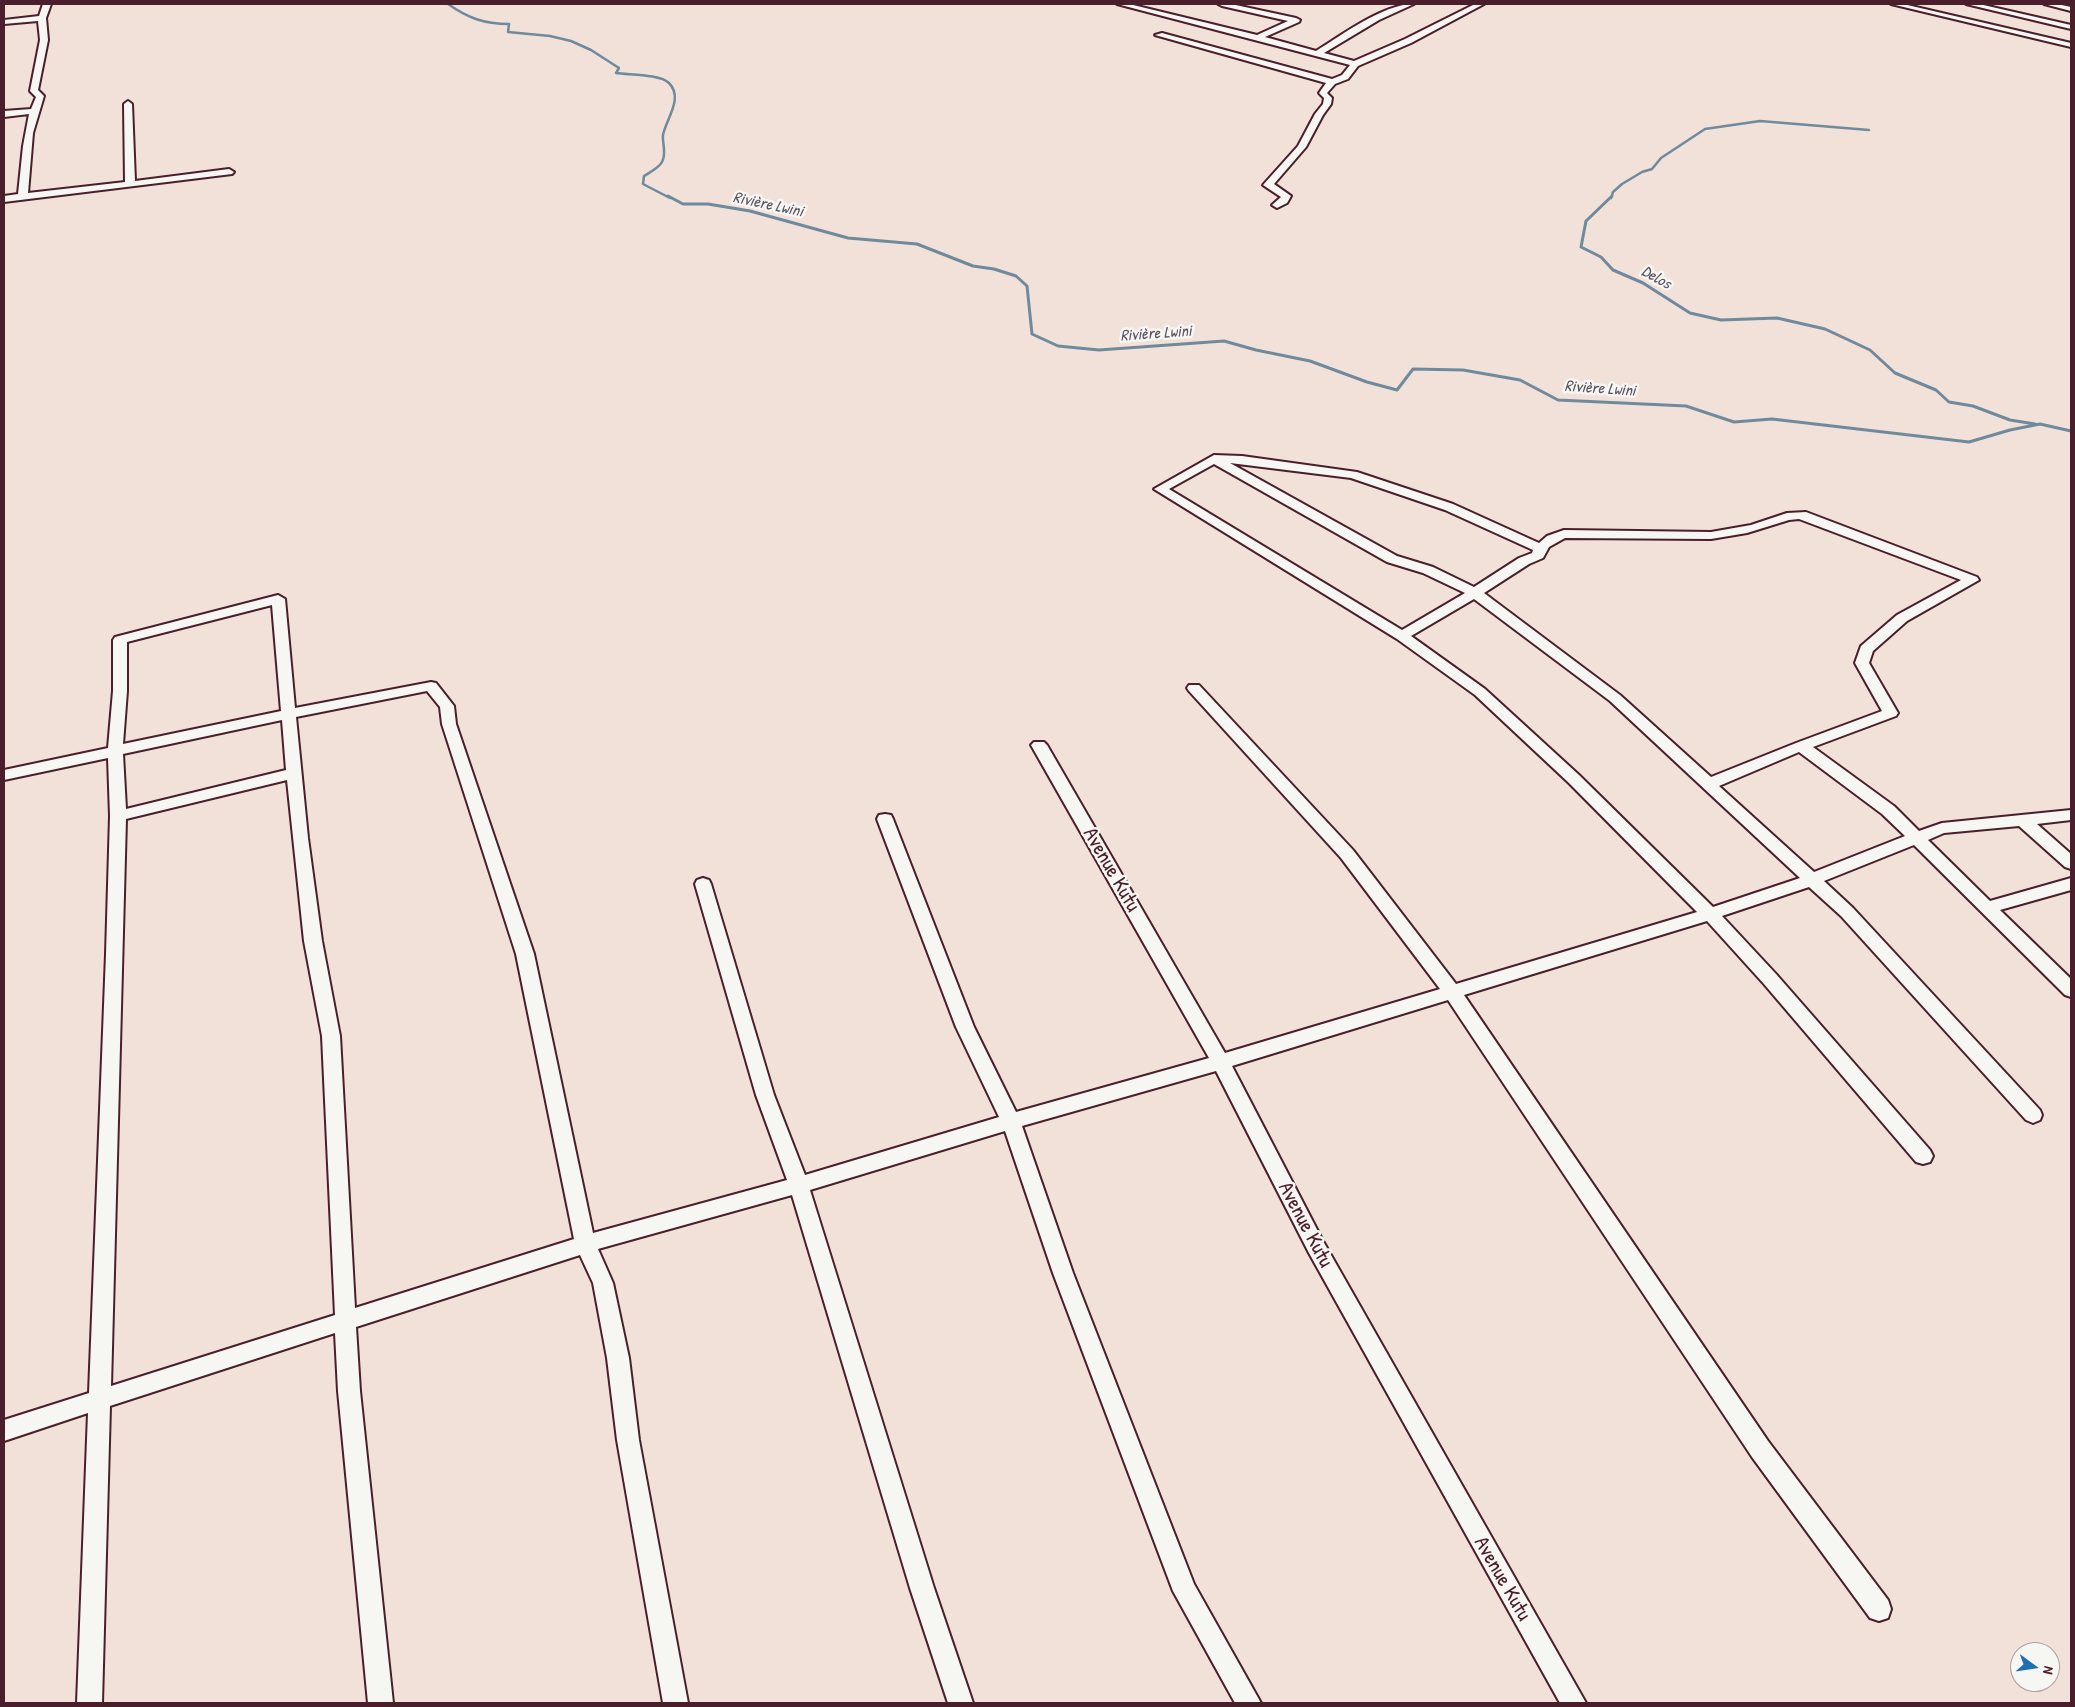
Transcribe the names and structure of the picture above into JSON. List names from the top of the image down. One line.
{"streets":{"street":["Avenue Kutu"]},"water":["Rivière Lwini","Delos"],"north":"right"}
